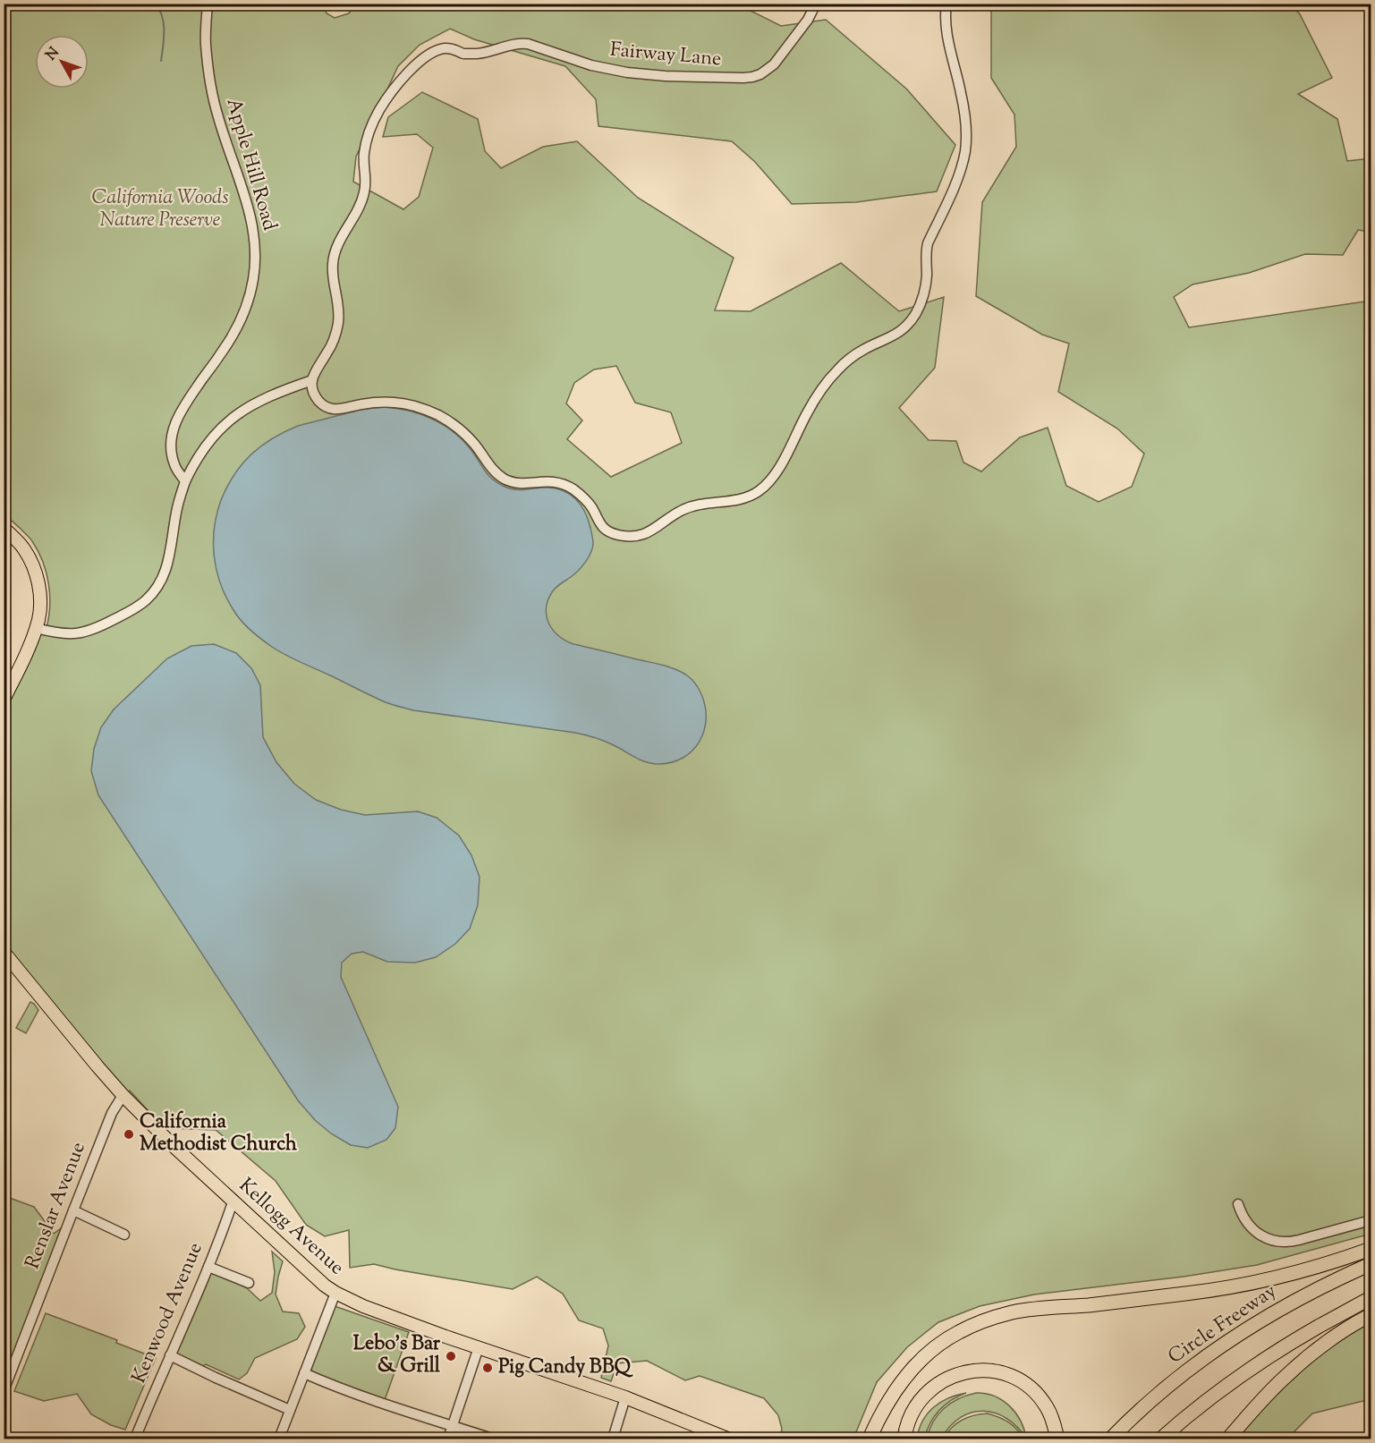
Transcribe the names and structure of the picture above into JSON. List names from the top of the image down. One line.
{"streets":{"highway":["Circle Freeway"],"main road":["Kellogg Avenue"],"street":["Fairway Lane","Apple Hill Road","Renslar Avenue","Kenwood Avenue"]},"crossings":[["Renslar Avenue","Kellogg Avenue"],["Kellogg Avenue","Kenwood Avenue"]],"parks":["California Woods Nature Preserve"],"places":["California Methodist Church","Lebo's Bar & Grill","Pig Candy BBQ"],"north":"top left"}
